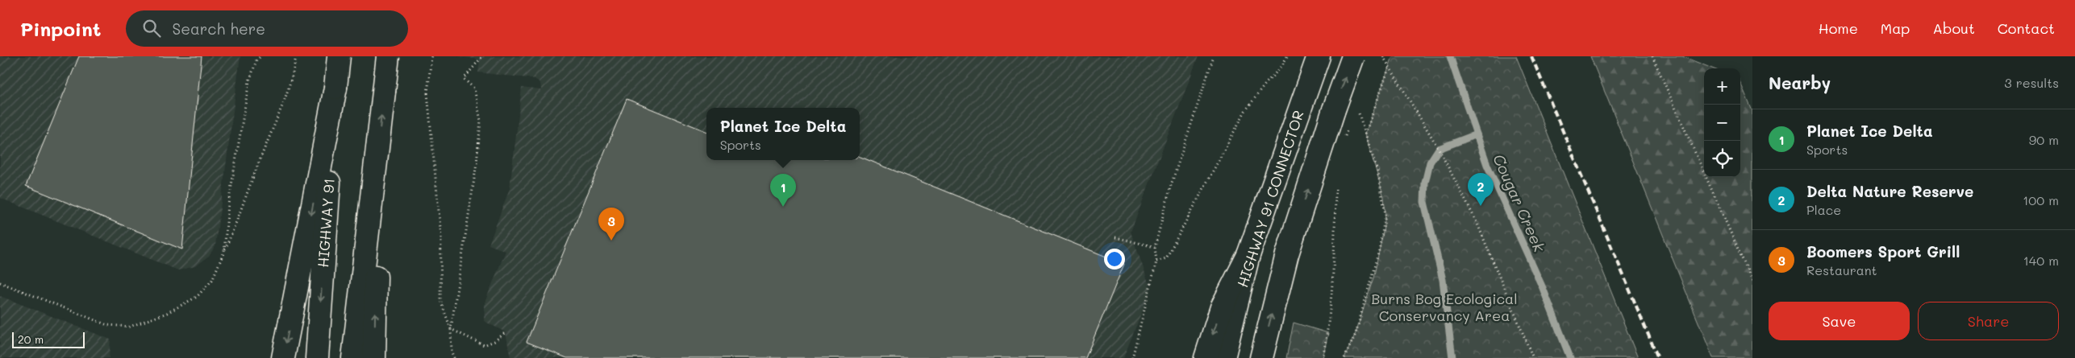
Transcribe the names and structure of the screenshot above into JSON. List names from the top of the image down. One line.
{"streets":{"main road":["HIGHWAY 91 CONNECTOR","HIGHWAY 91"]},"water":["Cougar Creek"],"parks":["Burns Bog Ecological Conservancy Area"],"scale_bar":"20 m","page":{"header":"Pinpoint","search":"Search here","nav":["Home","Map","About","Contact"],"heading":["Nearby","3 results"],"map_buttons":["+","−"],"popup":["Planet Ice Delta","Sports"],"list":[{"mark":"1","name":"Planet Ice Delta","note":"Sports","value":"90 m"},{"mark":"2","name":"Delta Nature Reserve","note":"Place","value":"100 m"},{"mark":"3","name":"Boomers Sport Grill","note":"Restaurant","value":"140 m"}],"pins":["2","1","3"],"buttons":["Save","Share"],"scale":"20 m"}}
